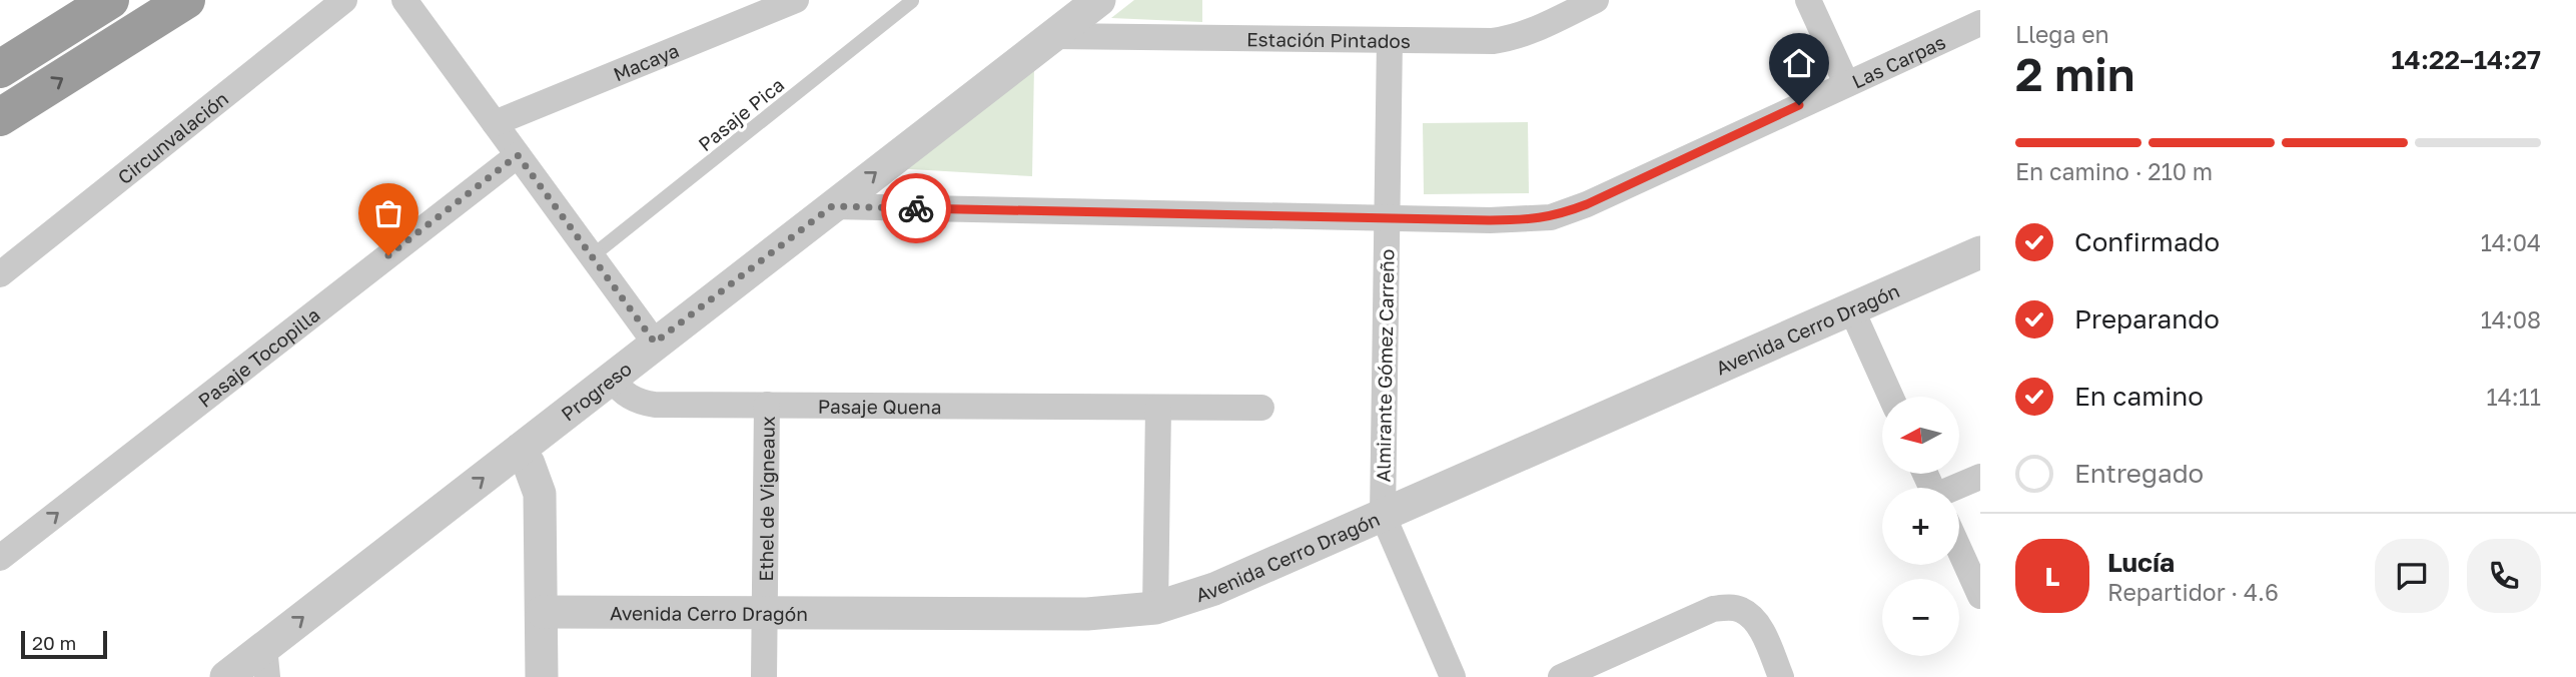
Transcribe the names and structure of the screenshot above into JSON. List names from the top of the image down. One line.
{"streets":{"street":["Estación Pintados","Las Carpas","Macaya","Circunvalación","Avenida Cerro Dragón","Pasaje Tocopilla","Almirante Gómez Carreño","Progreso","Pasaje Quena","Ethel de Vigneaux"],"lane":["Pasaje Pica"]},"crossings":[["Estación Pintados","Almirante Gómez Carreño"],["Estación Pintados","Progreso"],["Las Carpas","Almirante Gómez Carreño"],["Las Carpas","Progreso"],["Avenida Cerro Dragón","Almirante Gómez Carreño"],["Avenida Cerro Dragón","Ethel de Vigneaux"],["Progreso","Pasaje Quena"],["Pasaje Quena","Ethel de Vigneaux"]],"one_way":["Pasaje Tocopilla","Progreso"],"scale_bar":"20 m","north":"left","page":{"heading":["2 min","Llega en","14:22–14:27"],"panel":["Lucía","Repartidor · 4.6"],"bar":"En camino · 210 m","list":[["Confirmado","14:04"],["Preparando","14:08"],["En camino","14:11"],"Entregado"],"map_buttons":["+","−"],"round":"L","scale":"20 m"}}
